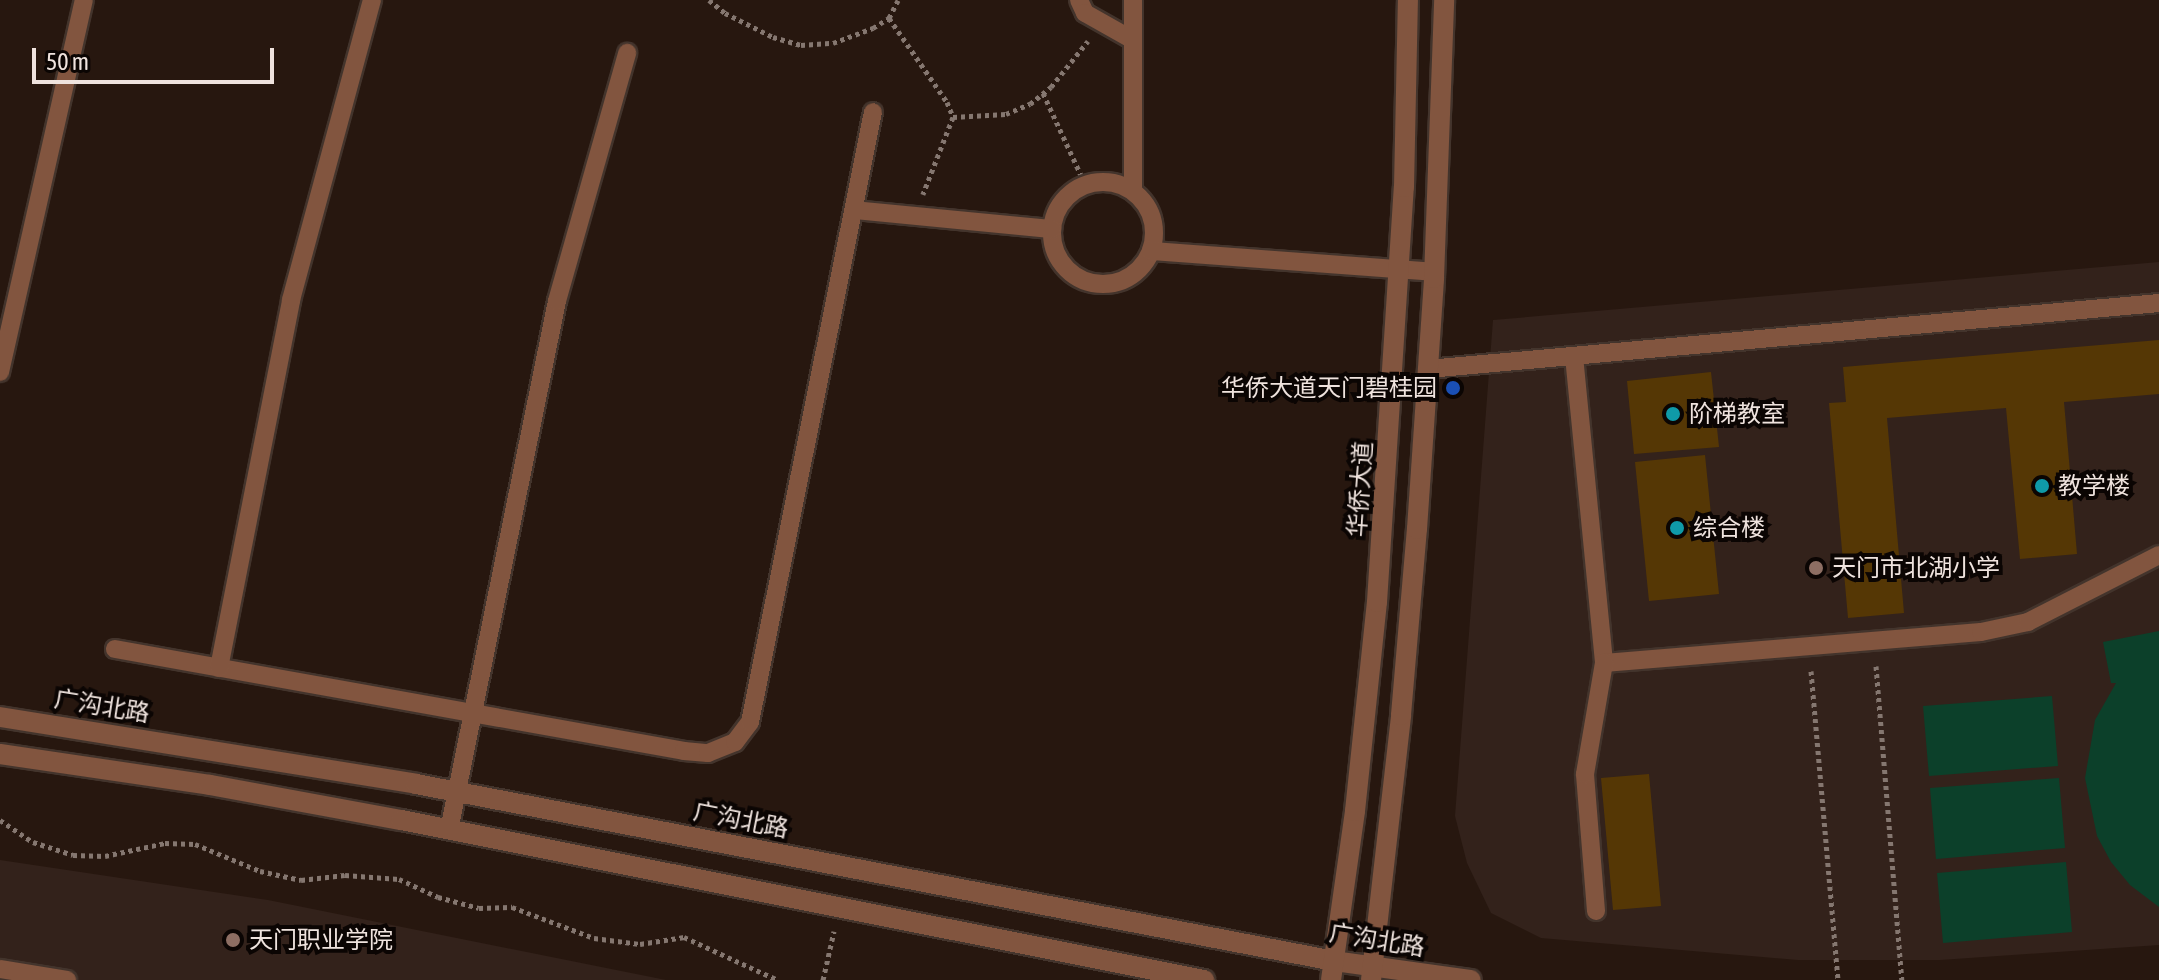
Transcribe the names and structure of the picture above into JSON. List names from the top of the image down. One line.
{"streets":{"street":["华侨大道","广沟北路"]},"crossings":[["华侨大道","广沟北路"]],"places":["华侨大道天门碧桂园","阶梯教室","教学楼","综合楼","天门市北湖小学","天门职业学院"],"scale_bar":"50 m"}
